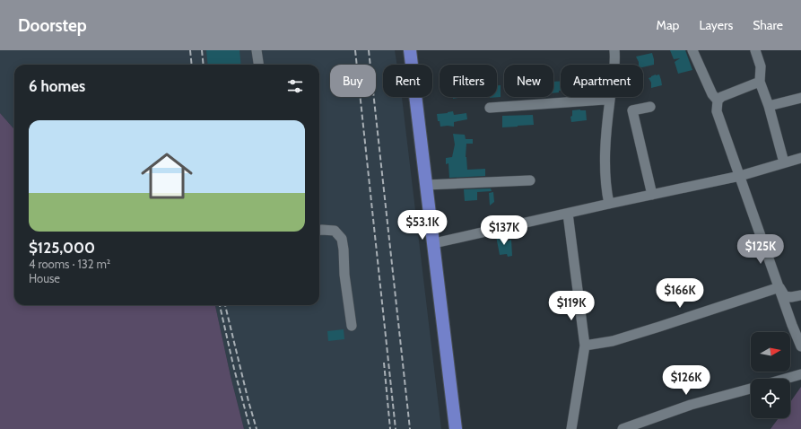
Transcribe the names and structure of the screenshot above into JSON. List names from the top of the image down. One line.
{"north":"right","page":{"header":"Doorstep","nav":["Map","Layers","Share"],"chip":["Buy","Rent","Filters","New","Apartment"],"heading":"6 homes","list":[{"name":"$125,000","note":"4 rooms · 132 m² · House"}],"price":["$53.1K","$137K","$125K","$166K","$119K","$126K"]}}
